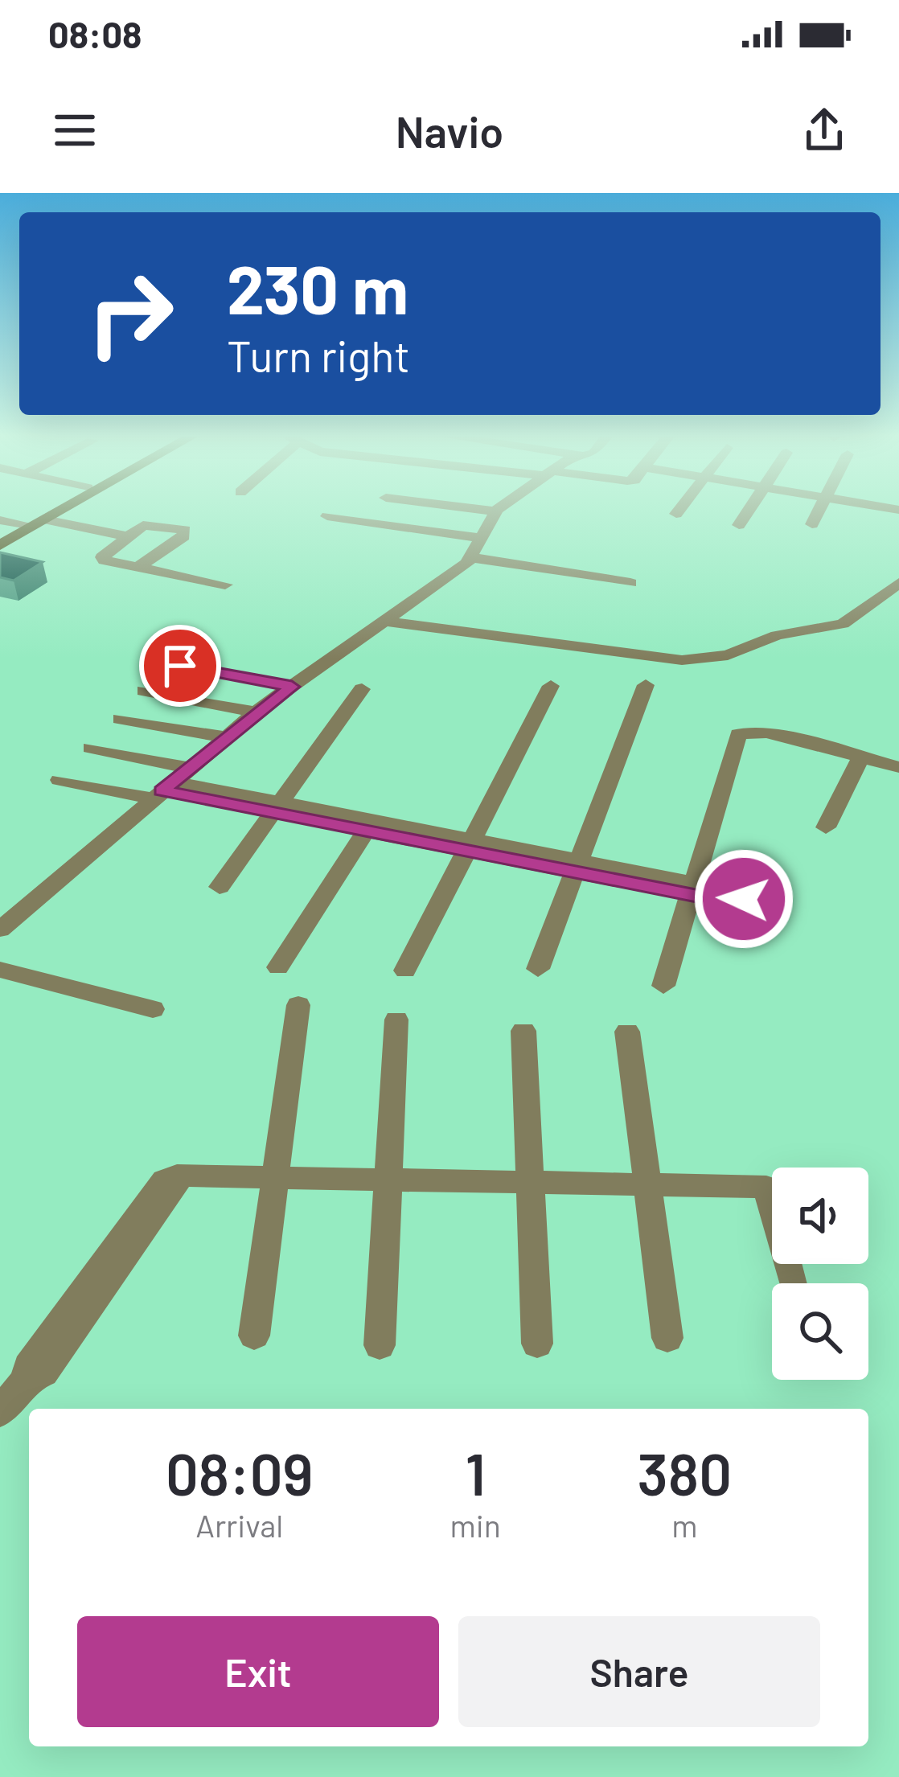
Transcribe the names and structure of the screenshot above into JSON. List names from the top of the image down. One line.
{"page":{"status":"08:08","header":"Navio","turn":["230 m","Turn right"],"eta":["08:09","Arrival","1","min","380","m"],"buttons":["Exit","Share"]}}
